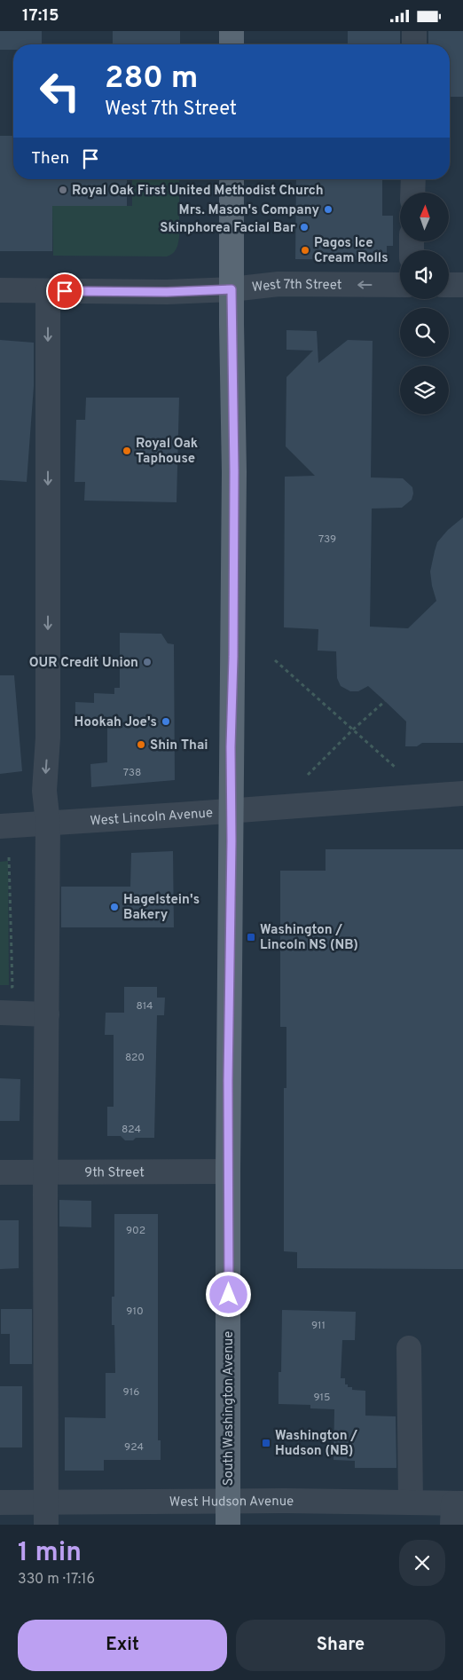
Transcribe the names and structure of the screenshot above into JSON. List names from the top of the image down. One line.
{"streets":{"main road":["South Washington Avenue"],"street":["West 7th Street","West Lincoln Avenue","9th Street","West Hudson Avenue"]},"crossings":[["West 7th Street","South Washington Avenue"],["West Lincoln Avenue","South Washington Avenue"],["9th Street","South Washington Avenue"],["South Washington Avenue","West Hudson Avenue"]],"one_way":["West 7th Street"],"places":{"other":["Royal Oak First United Methodist Church","Mrs. Mason's Company","Skinphorea Facial Bar","Pagos Ice Cream Rolls","Royal Oak Taphouse","OUR Credit Union","Hookah Joe's","Shin Thai","Hagelstein's Bakery"],"transit":["Washington / Lincoln NS (NB)","Washington / Hudson (NB)"]},"house_numbers":["739","738","814","820","824","902","910","911","916","915","924"],"north":"top","page":{"status":"17:15","turn":["280 m","West 7th Street"],"then":"Then","heading":["1 min","330 m · 17:16"],"buttons":["Exit","Share"]}}
